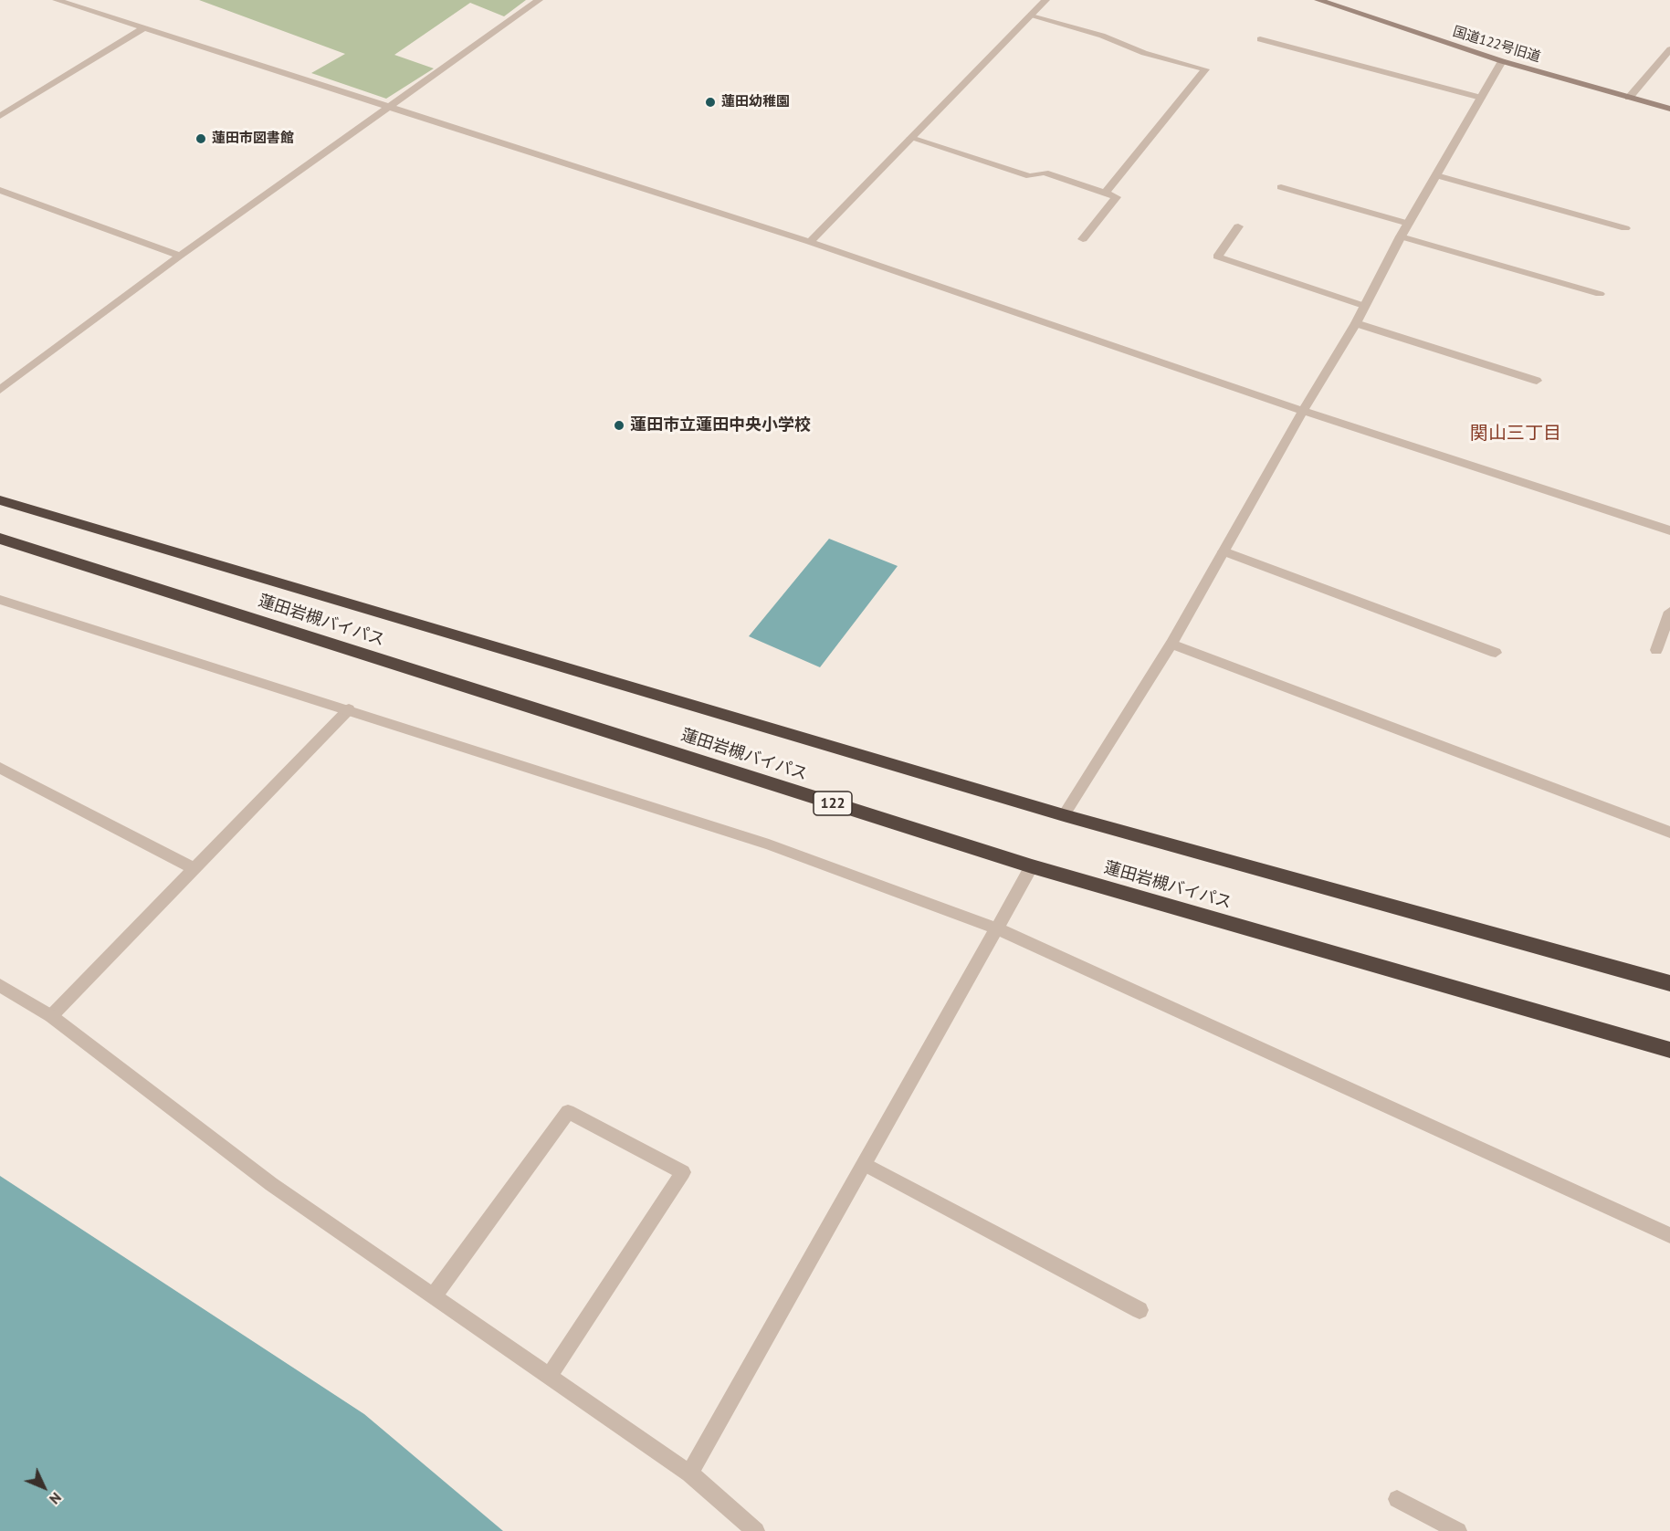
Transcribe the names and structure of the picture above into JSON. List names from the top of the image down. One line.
{"streets":{"highway":["蓮田岩槻バイパス","122"],"street":["国道122号旧道"]},"districts":["関山三丁目"],"places":["蓮田幼稚園","蓮田市図書館","蓮田市立蓮田中央小学校"],"north":"bottom right"}
